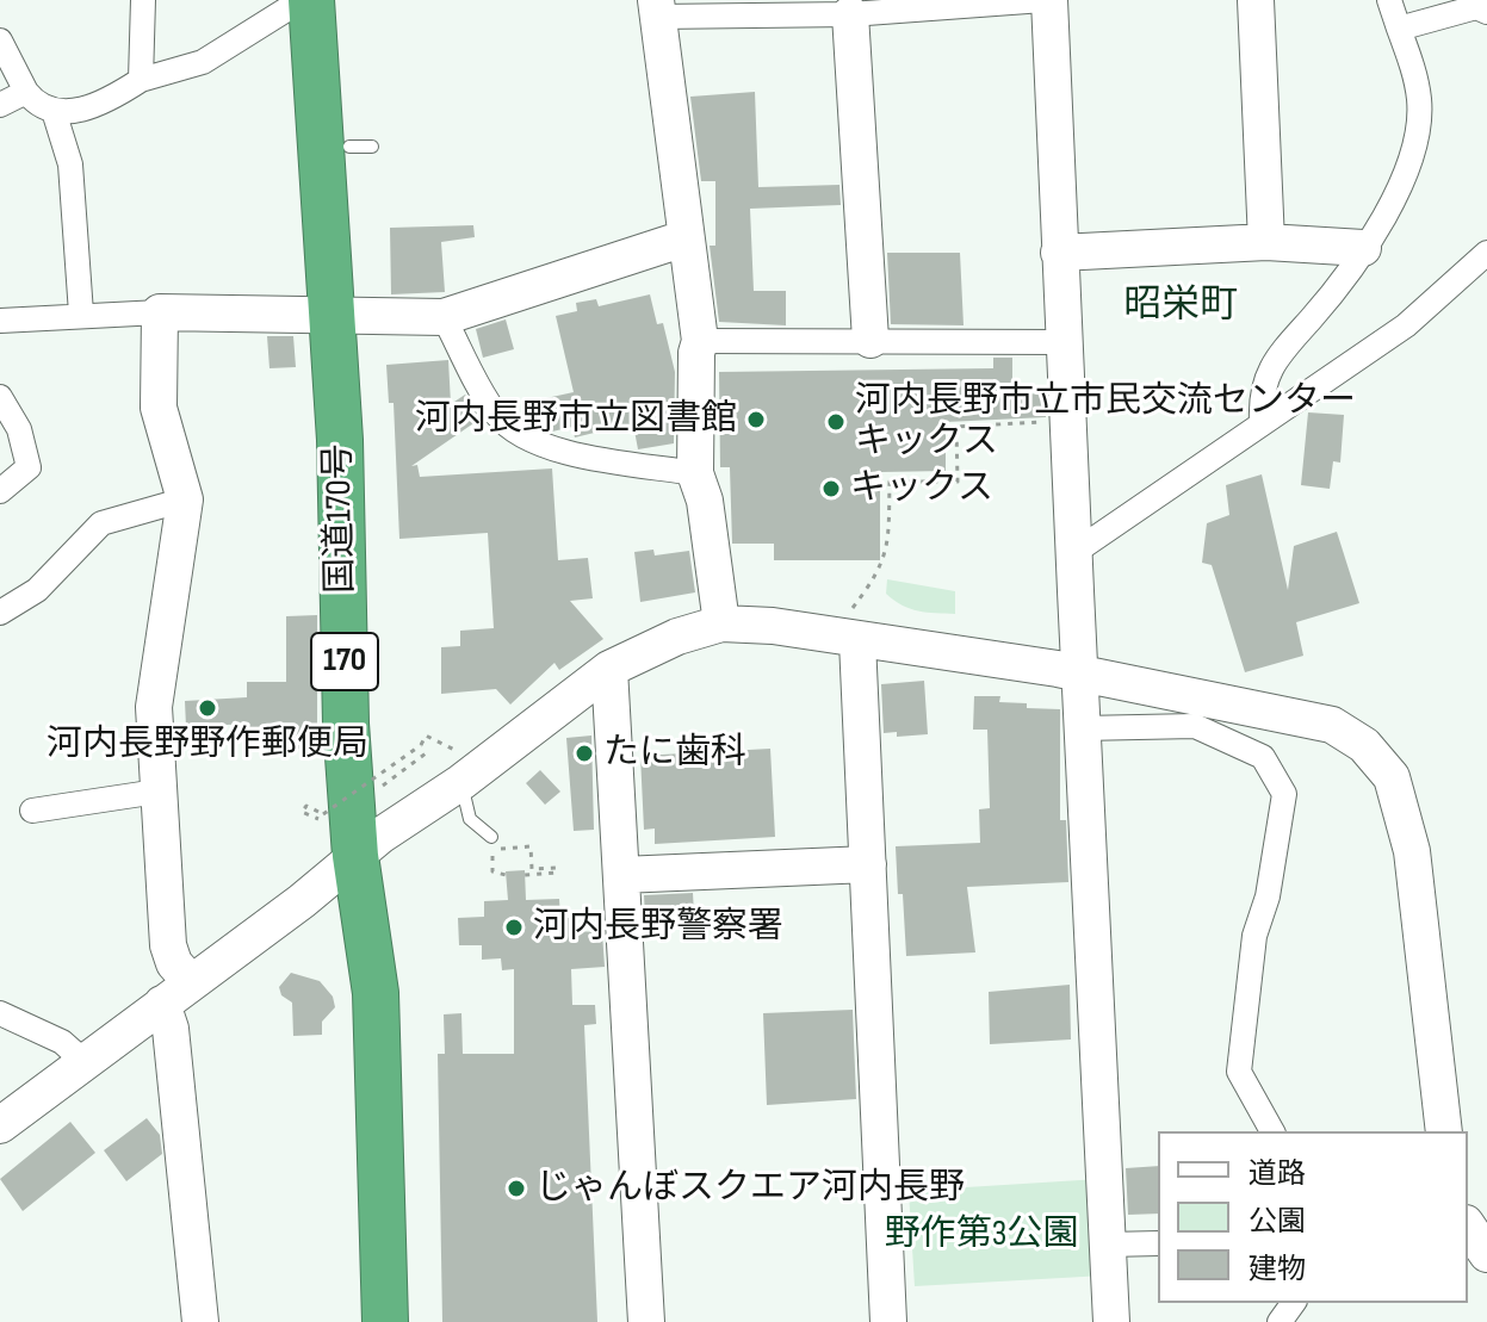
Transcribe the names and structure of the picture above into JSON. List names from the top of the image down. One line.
{"streets":{"highway":["国道170号","170"]},"districts":["昭栄町"],"parks":["野作第3公園"],"places":["河内長野市立図書館","河内長野市立市民交流センター キックス","キックス","河内長野野作郵便局","たに歯科","河内長野警察署","じゃんぼスクエア河内長野"],"legend":["道路","公園","建物"]}
